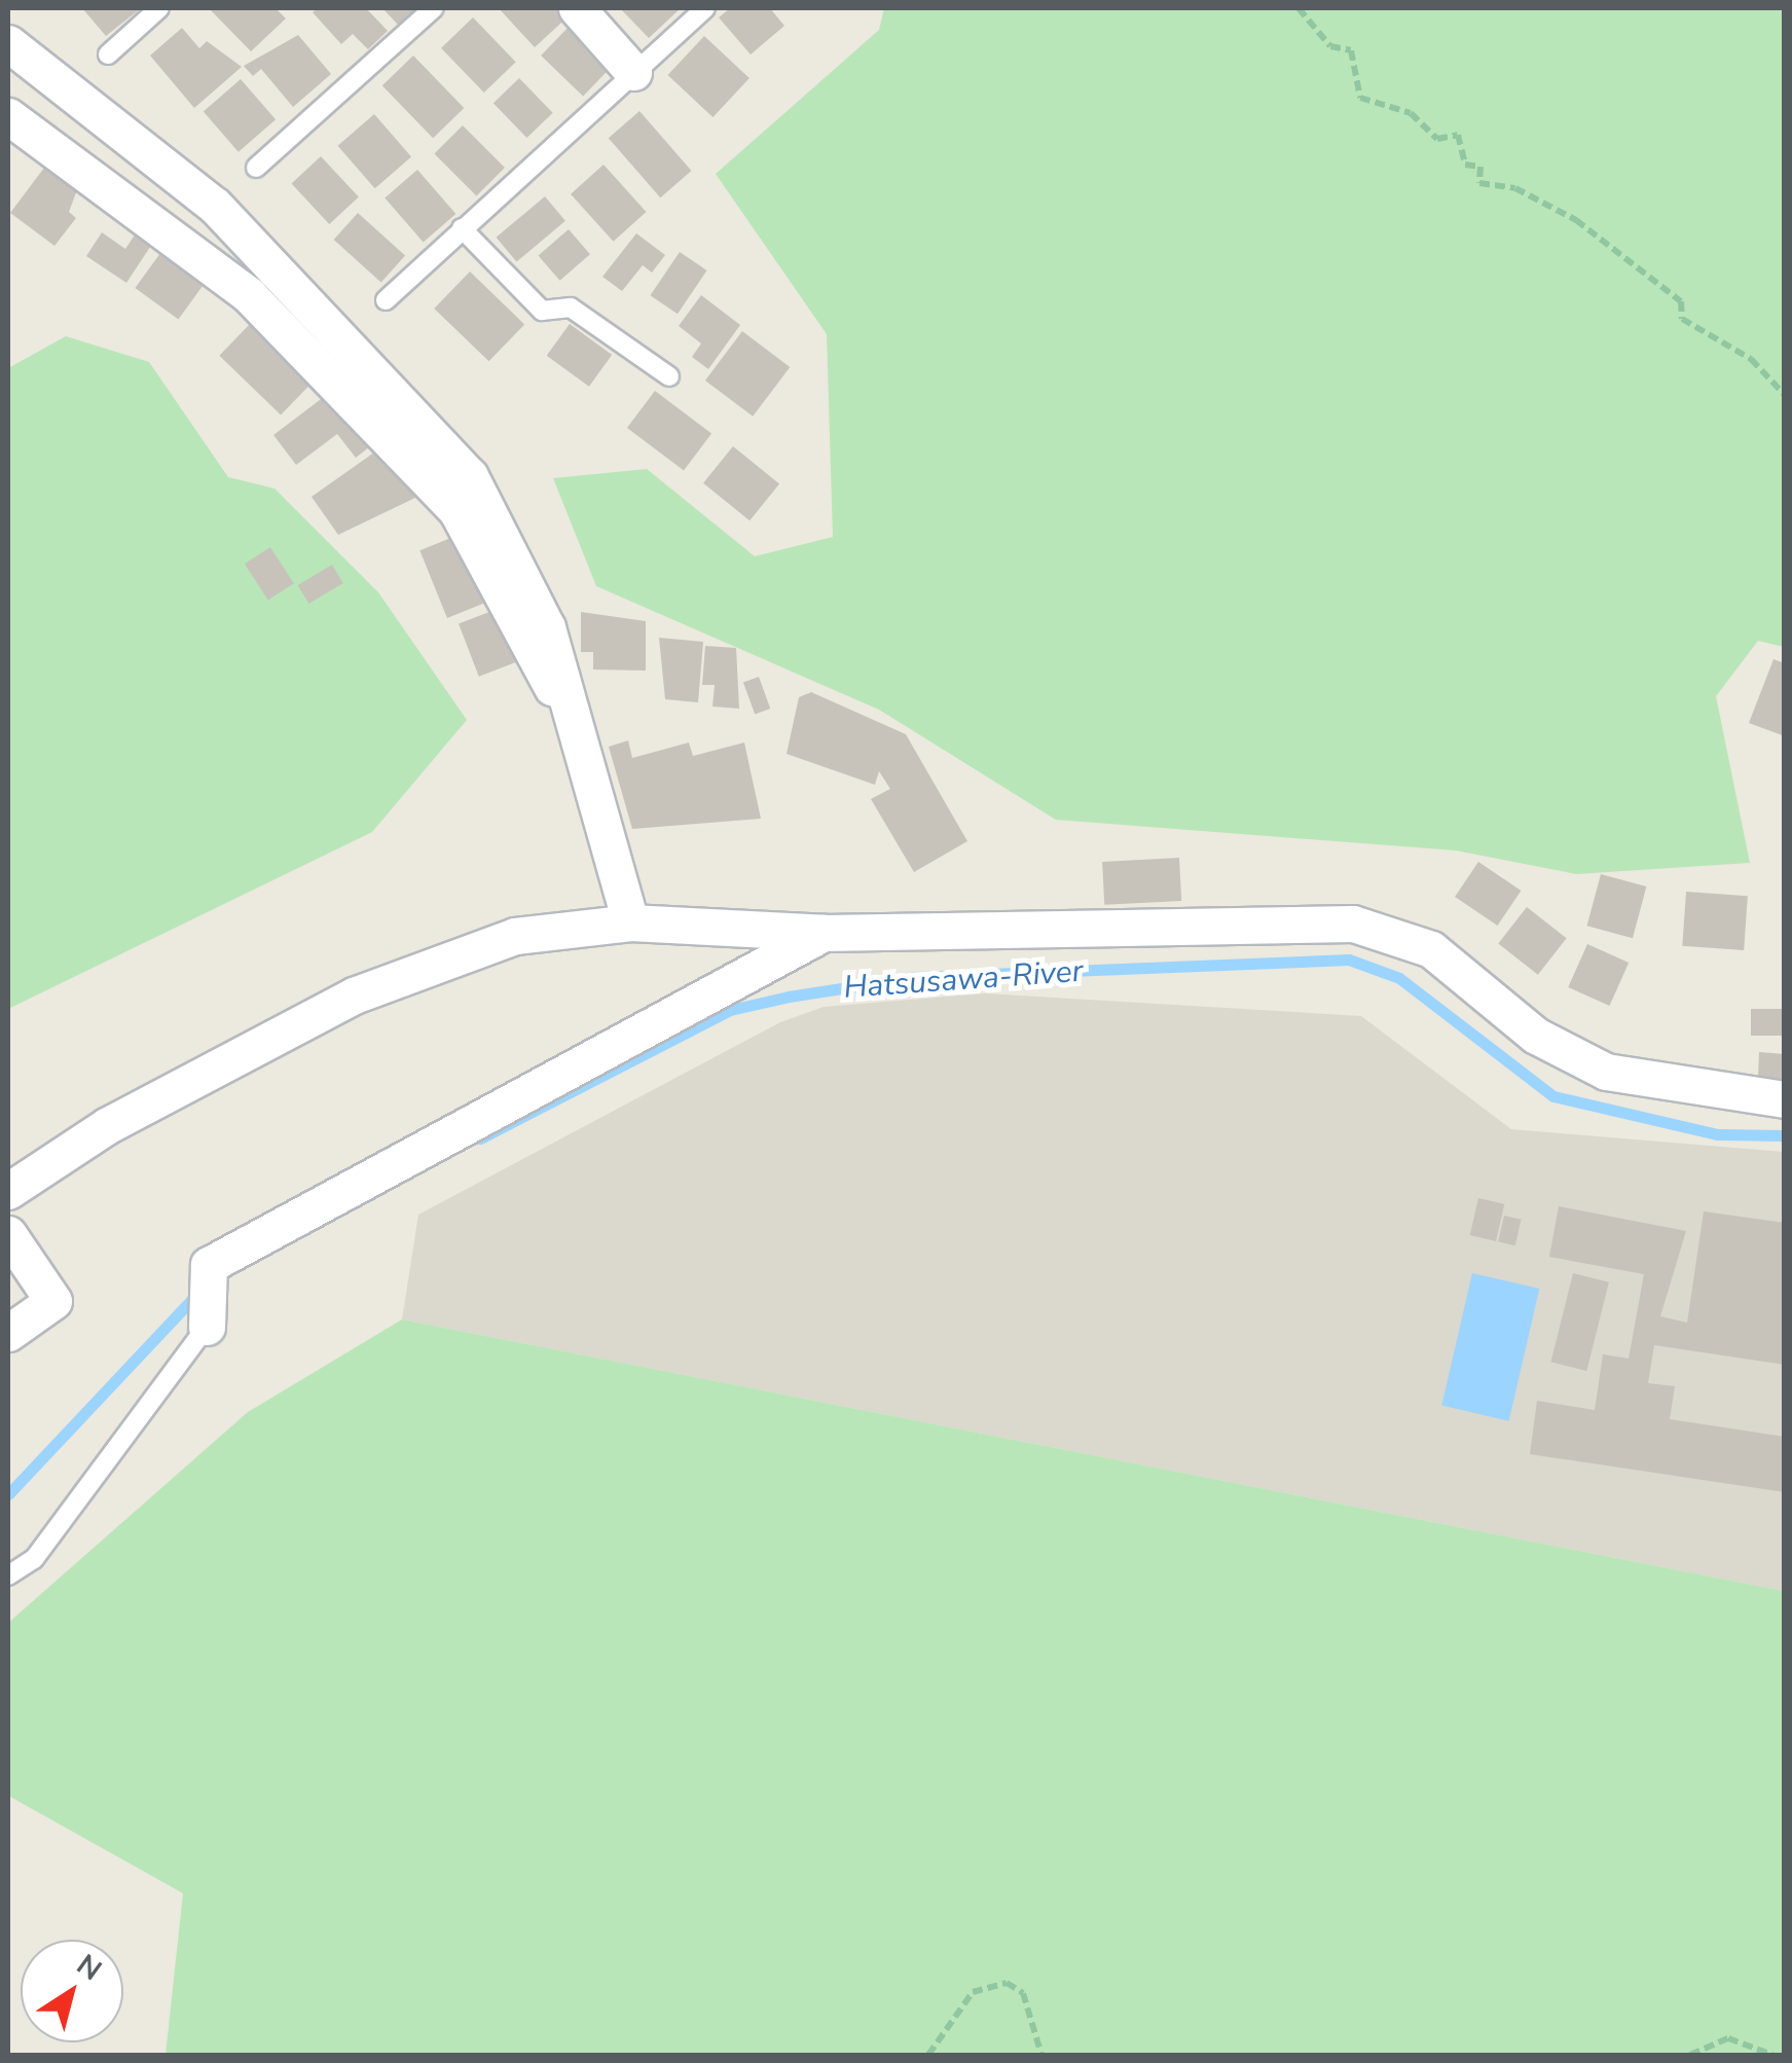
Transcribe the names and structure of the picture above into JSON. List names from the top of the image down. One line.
{"water":["Hatsusawa-River"],"north":"top right"}
